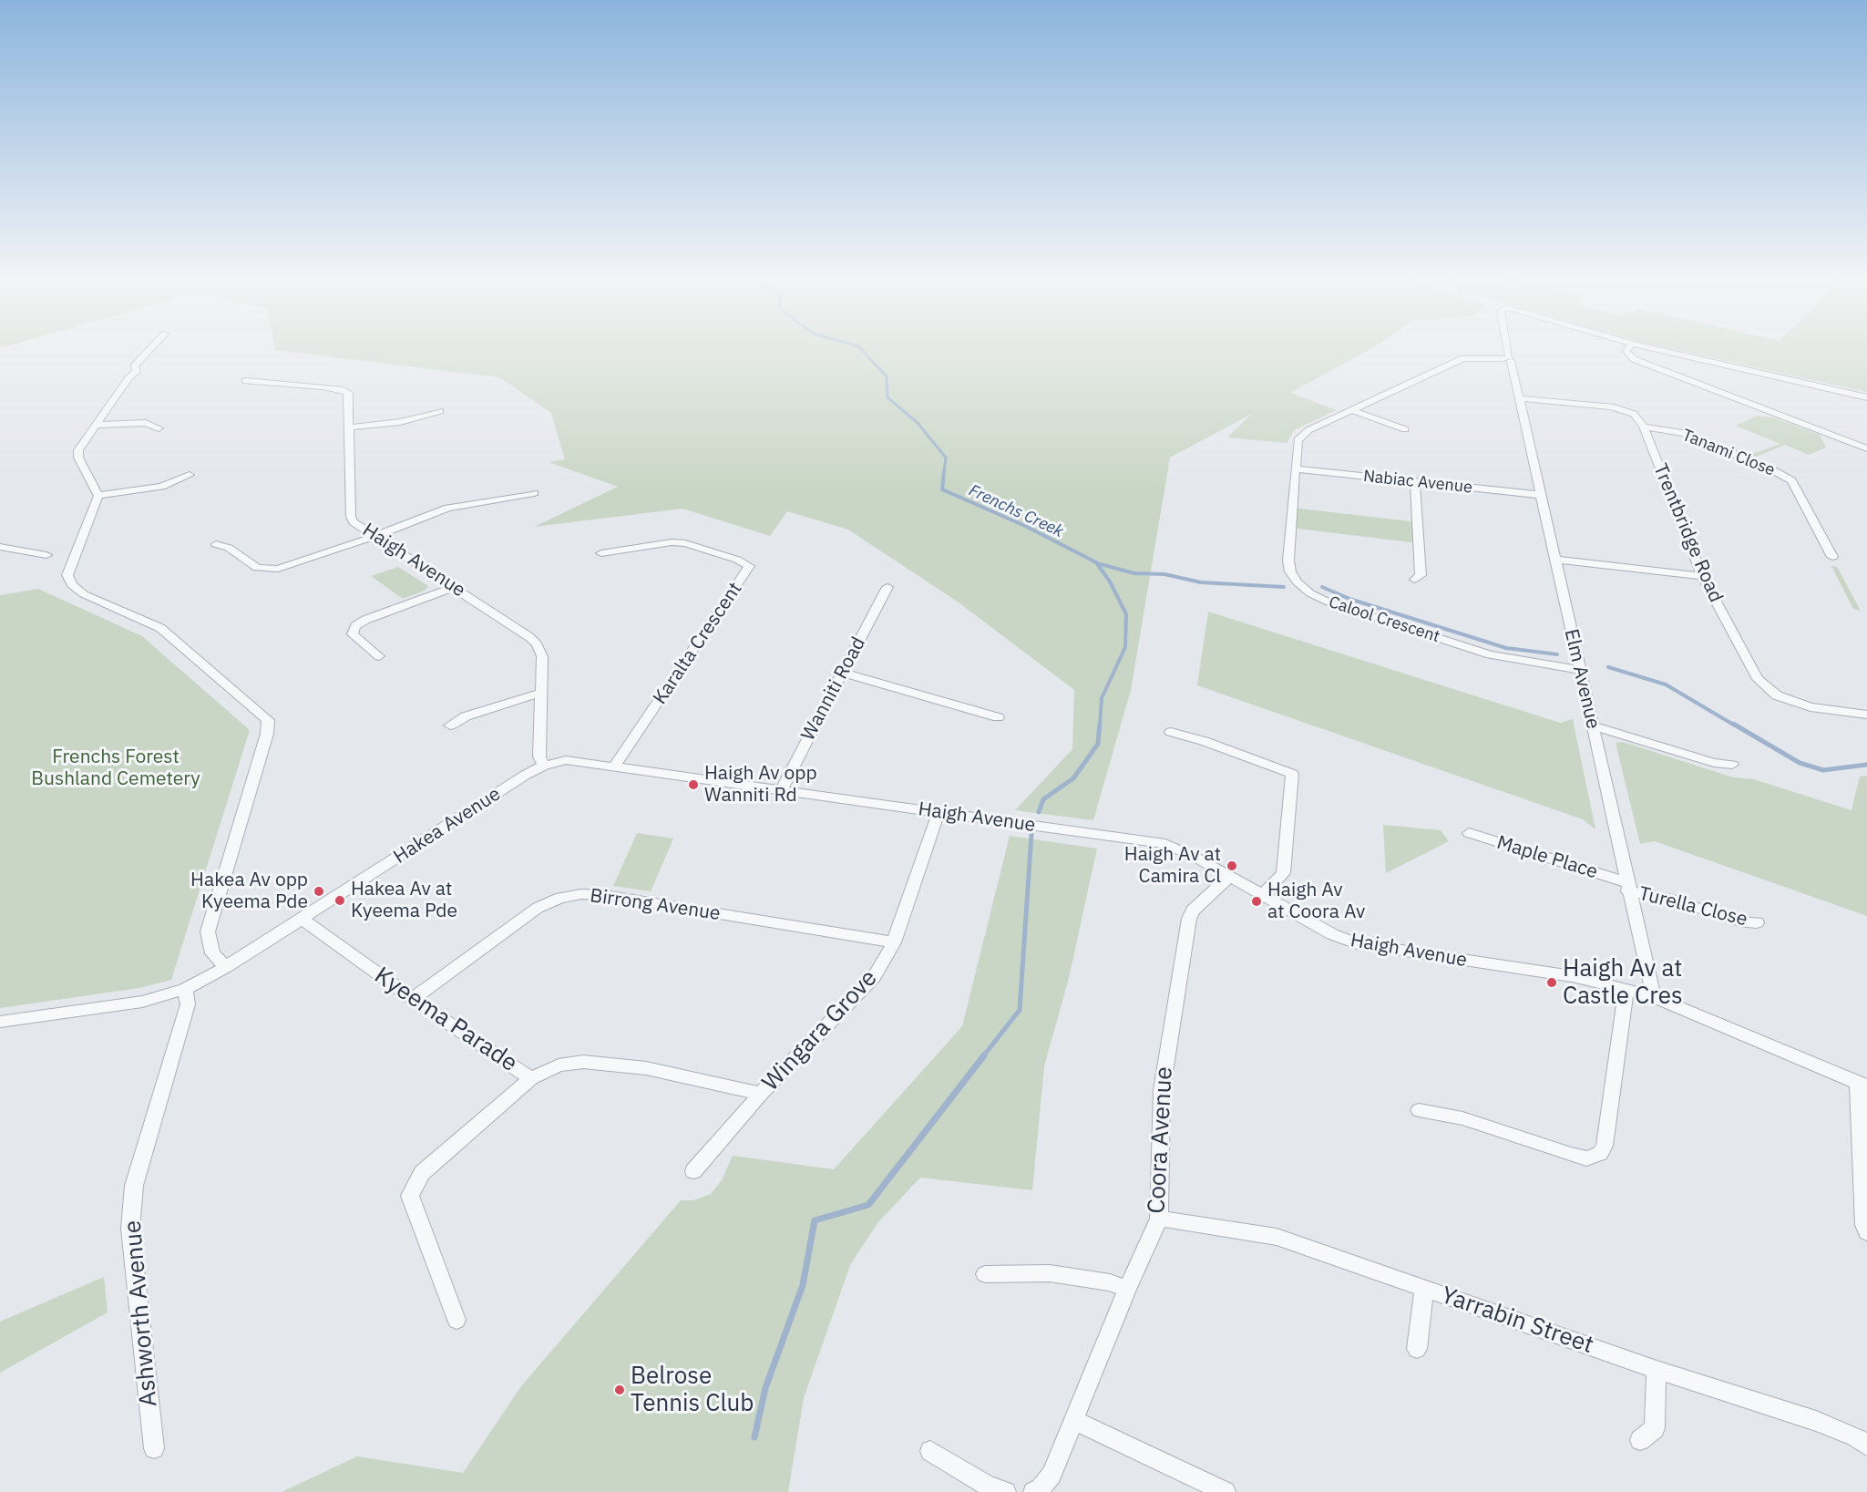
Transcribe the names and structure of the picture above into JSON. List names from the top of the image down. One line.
{"streets":{"street":["Tanami Close","Nabiac Avenue","Trentbridge Road","Haigh Avenue","Calool Crescent","Karalta Crescent","Elm Avenue","Wanniti Road","Hakea Avenue","Maple Place","Birrong Avenue","Turella Close","Kyeema Parade","Wingara Grove","Coora Avenue","Ashworth Avenue","Yarrabin Street"]},"crossings":[["Tanami Close","Trentbridge Road"],["Nabiac Avenue","Calool Crescent"],["Nabiac Avenue","Elm Avenue"],["Haigh Avenue","Karalta Crescent"],["Haigh Avenue","Elm Avenue"],["Haigh Avenue","Wanniti Road"],["Haigh Avenue","Hakea Avenue"],["Haigh Avenue","Wingara Grove"],["Haigh Avenue","Coora Avenue"],["Calool Crescent","Elm Avenue"],["Elm Avenue","Maple Place"],["Elm Avenue","Turella Close"],["Hakea Avenue","Kyeema Parade"],["Hakea Avenue","Ashworth Avenue"],["Maple Place","Turella Close"],["Birrong Avenue","Kyeema Parade"],["Birrong Avenue","Wingara Grove"],["Kyeema Parade","Wingara Grove"],["Coora Avenue","Yarrabin Street"]],"water":["Frenchs Creek"],"parks":["Frenchs Forest Bushland Cemetery"],"places":["Haigh Av opp Wanniti Rd","Haigh Av at Camira Cl","Hakea Av opp Kyeema Pde","Hakea Av at Kyeema Pde","Haigh Av at Coora Av","Haigh Av at Castle Cres","Belrose Tennis Club"]}
